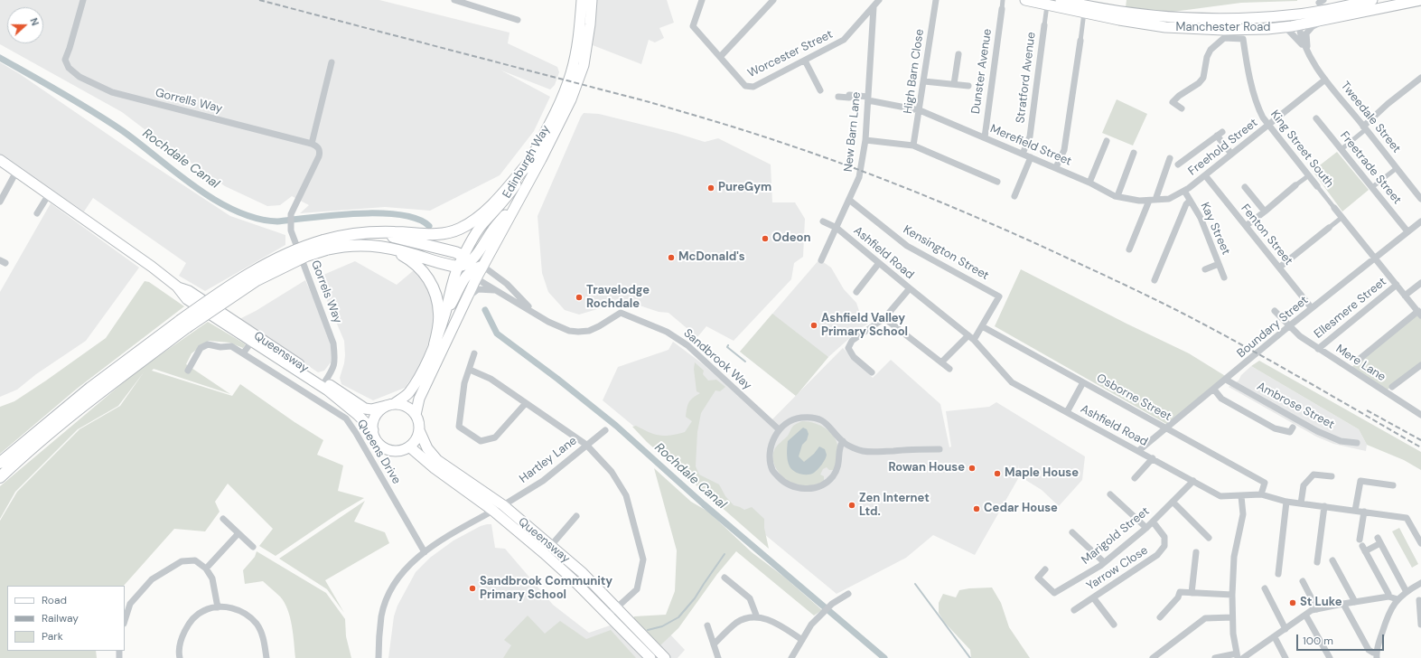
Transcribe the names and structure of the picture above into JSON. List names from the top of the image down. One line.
{"streets":{"main road":["Manchester Road","Edinburgh Way","Queensway"],"street":["Worcester Street","High Barn Close","Dunster Avenue","Stratford Avenue","Gorrells Way","Tweedale Street","New Barn Lane","Merefield Street","Freehold Street","King Street South","Freetrade Street","Kay Street","Fenton Street","Ashfield Road","Kensington Street","Gorrels Way","Ellesmere Street","Boundary Street","Sandbrook Way","Mere Lane","Osborne Street","Ambrose Street","Queens Drive","Hartley Lane","Marigold Street","Yarrow Close"]},"crossings":[["Manchester Road","Tweedale Street"],["Worcester Street","New Barn Lane"],["High Barn Close","Merefield Street"],["Dunster Avenue","Merefield Street"],["Stratford Avenue","Merefield Street"],["Gorrells Way","Gorrels Way"],["Tweedale Street","Freehold Street"],["New Barn Lane","Merefield Street"],["New Barn Lane","Ashfield Road"],["New Barn Lane","Kensington Street"],["Merefield Street","Freehold Street"],["Merefield Street","Kay Street"],["Freehold Street","King Street South"],["Freehold Street","Kay Street"],["Freehold Street","Fenton Street"],["King Street South","Ellesmere Street"],["King Street South","Boundary Street"],["Edinburgh Way","Queensway"],["Edinburgh Way","Sandbrook Way"],["Freetrade Street","Boundary Street"],["Fenton Street","Boundary Street"],["Ashfield Road","Boundary Street"],["Ashfield Road","Osborne Street"],["Ashfield Road","Marigold Street"],["Kensington Street","Osborne Street"],["Gorrels Way","Queensway"],["Ellesmere Street","Mere Lane"],["Boundary Street","Mere Lane"],["Boundary Street","Osborne Street"],["Boundary Street","Ambrose Street"],["Queensway","Hartley Lane"],["Marigold Street","Yarrow Close"]],"water":["Rochdale Canal"],"places":["PureGym","Odeon","McDonald's","Travelodge Rochdale","Ashfield Valley Primary School","Rowan House","Maple House","Zen Internet Ltd.","Cedar House","Sandbrook Community Primary School","St Luke"],"legend":["Road","Railway","Park"],"scale_bar":"100 m","north":"right"}
